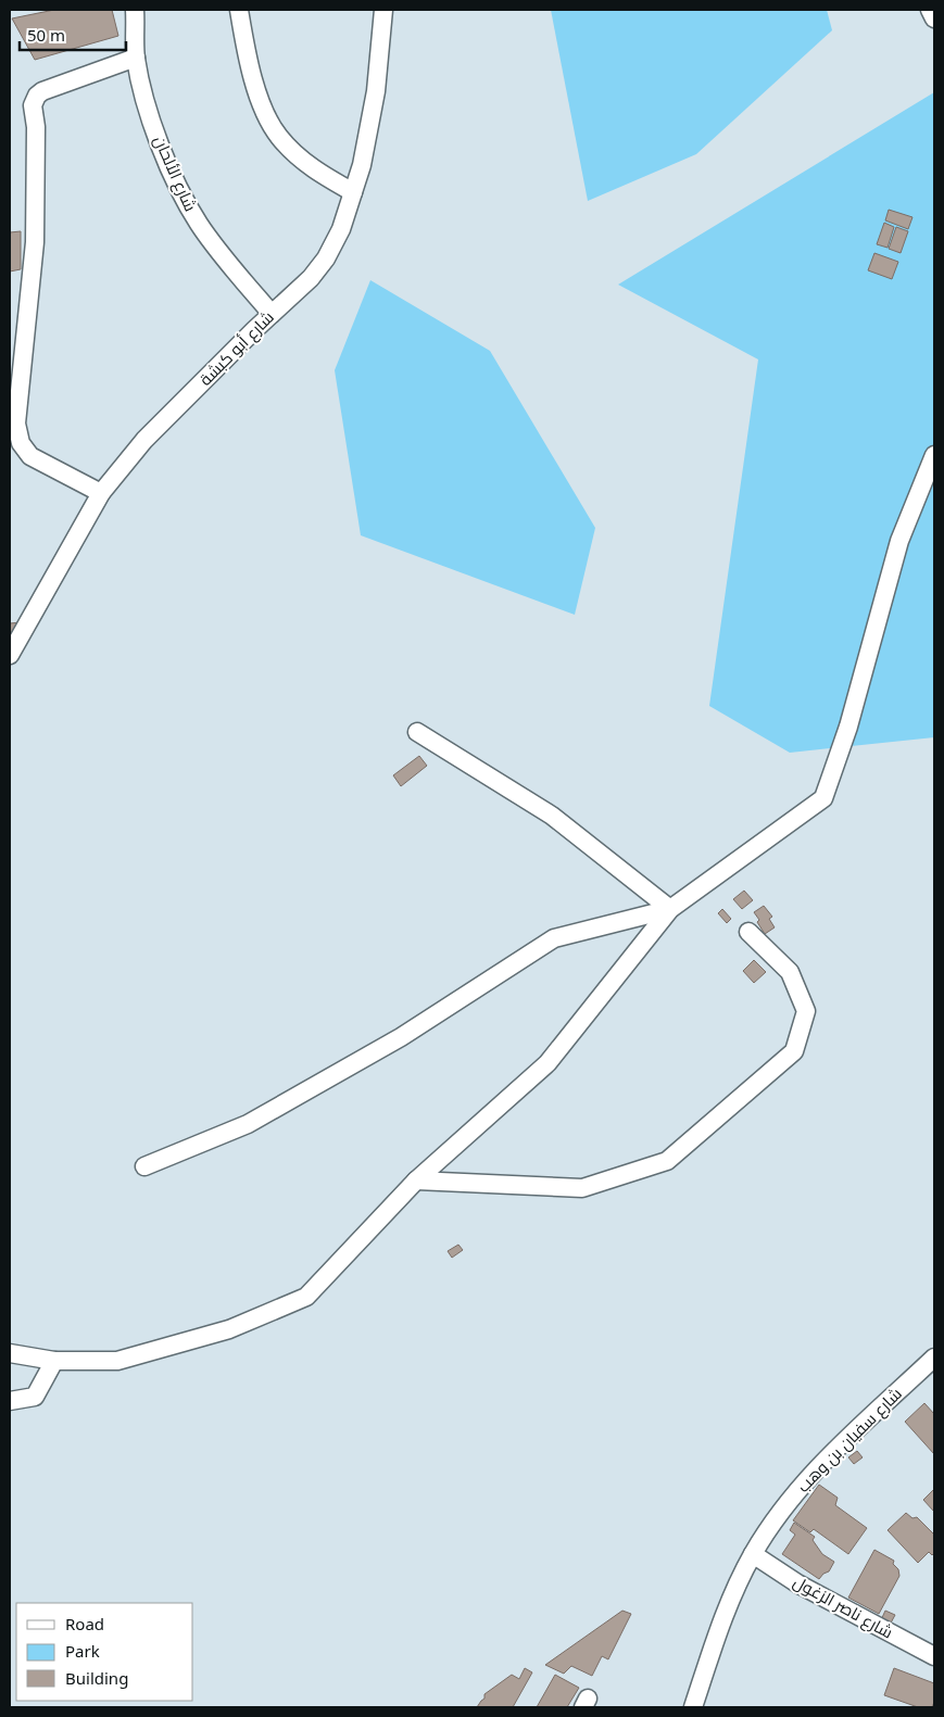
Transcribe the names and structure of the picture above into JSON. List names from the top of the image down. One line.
{"streets":{"street":["شارع الألحان","شارع أبو كبشة","شارع سفيان بن وهب","شارع ناصر الزغول"]},"crossings":[["شارع الألحان","شارع أبو كبشة"],["شارع سفيان بن وهب","شارع ناصر الزغول"]],"legend":["Road","Park","Building"],"scale_bar":"50 m"}
